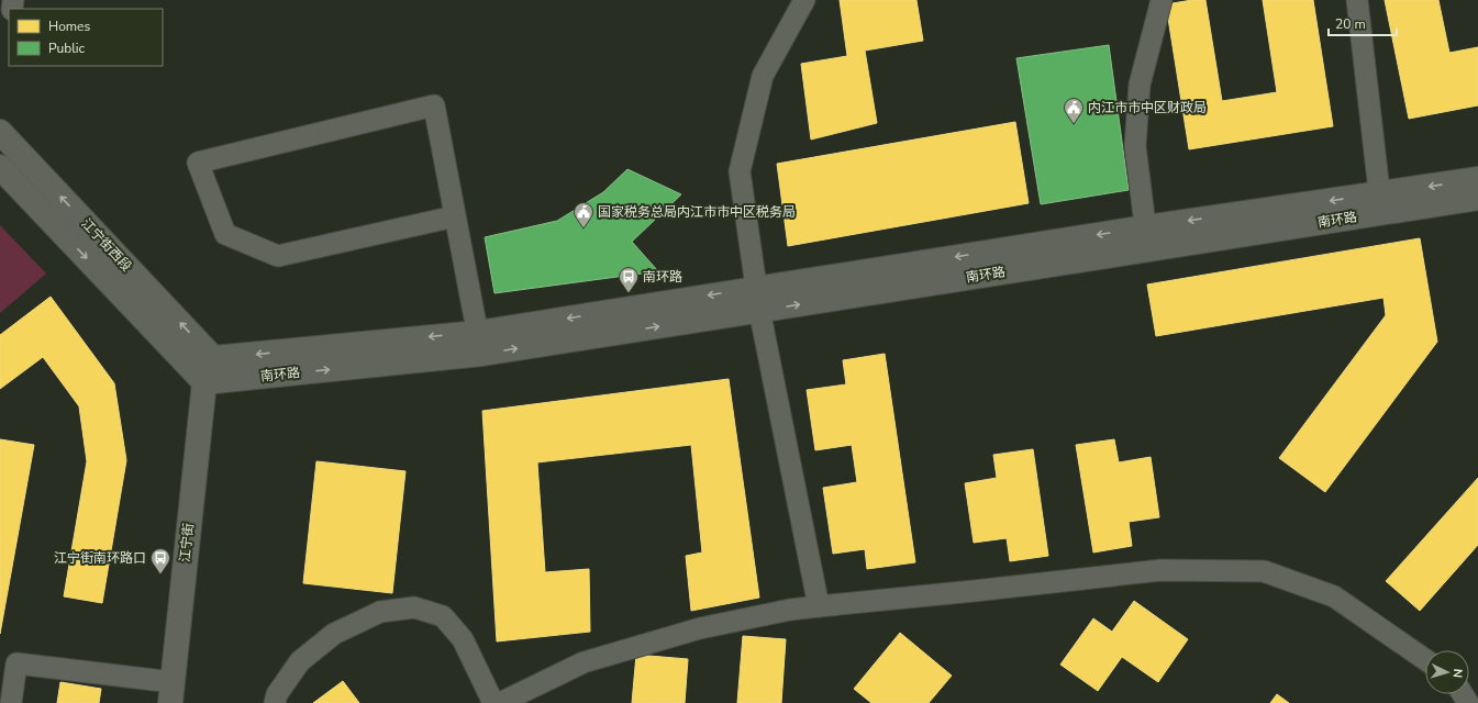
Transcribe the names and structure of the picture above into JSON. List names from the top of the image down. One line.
{"streets":{"main road":["南环路","江宁街西段","江宁街"]},"crossings":[["南环路","江宁街西段"],["南环路","江宁街"],["江宁街西段","江宁街"]],"places":{"public building":["内江市市中区财政局","国家税务总局内江市市中区税务局"],"bus stop":["南环路","江宁街南环路口"]},"legend":["Homes","Public"],"scale_bar":"20 m","north":"right"}
